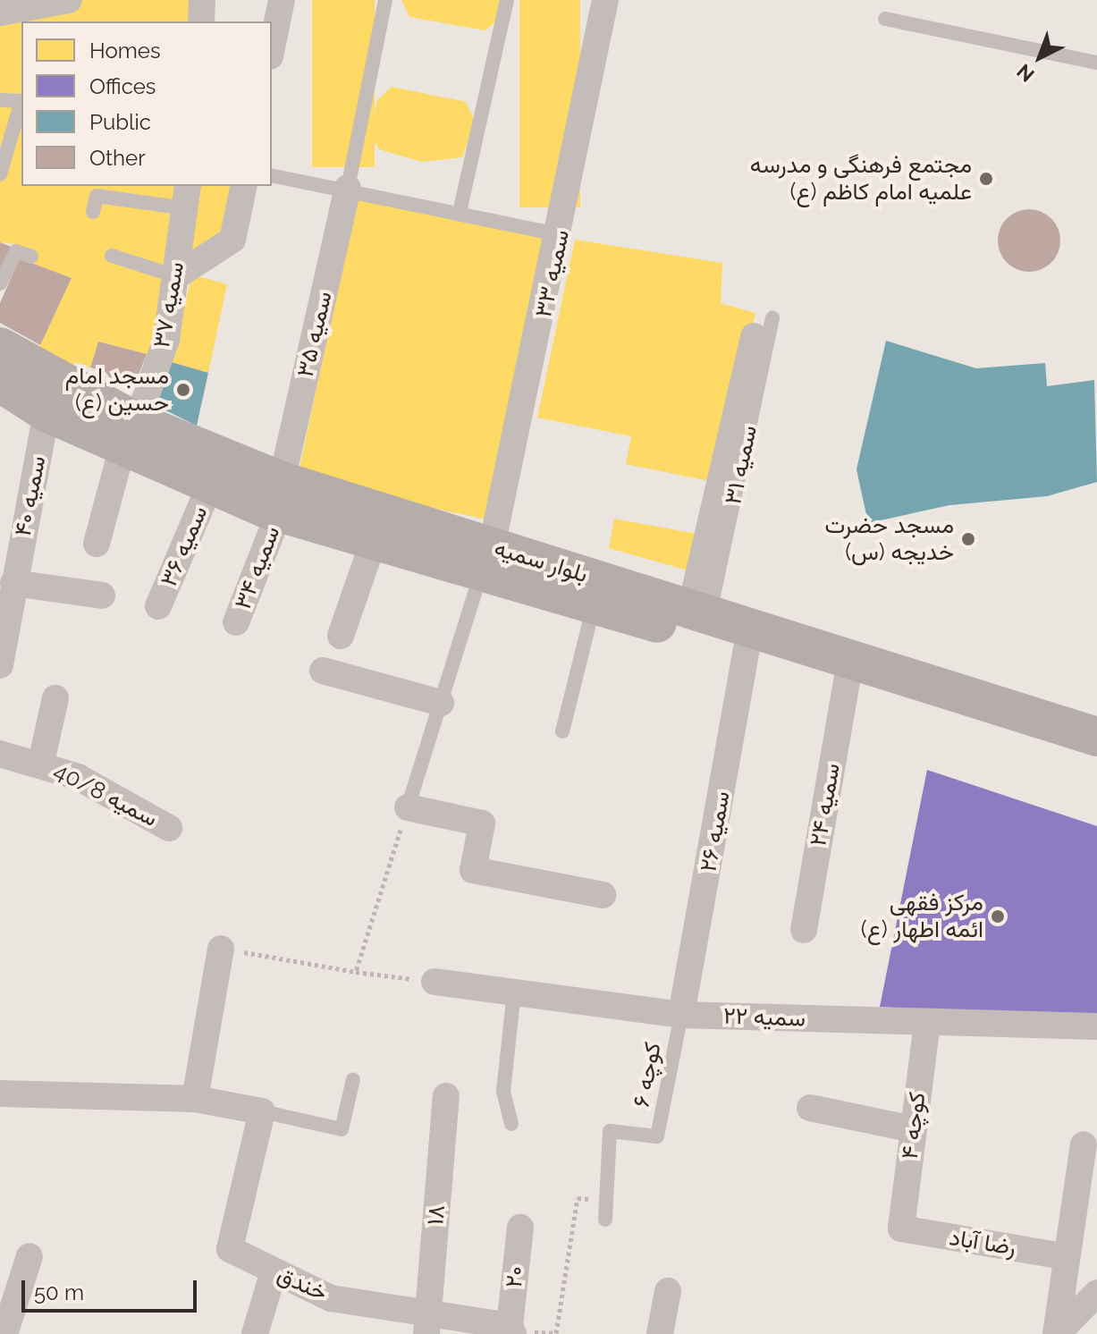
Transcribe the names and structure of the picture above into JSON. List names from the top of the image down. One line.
{"streets":{"main road":["بلوار سمیه"],"street":["سمیه ۳۳","سمیه ۳۷","سمیه ۳۵","سمیه ۳۱","سمیه ۴۰","سمیه ۳۶","سمیه ۳۴","سمیه 40/8","سمیه ۲۴","سمیه ۲۶","سمیه ۲۲","کوچه ۴","۱۸","رضا آباد","۲۰","خندق"],"lane":["کوچه ۶"]},"crossings":[["سمیه ۳۳","بلوار سمیه"],["سمیه ۳۷","بلوار سمیه"],["سمیه ۳۵","بلوار سمیه"],["سمیه ۳۵","سمیه ۳۴"],["سمیه ۳۱","بلوار سمیه"],["سمیه ۴۰","بلوار سمیه"],["سمیه ۳۶","بلوار سمیه"],["بلوار سمیه","سمیه ۳۴"],["بلوار سمیه","سمیه ۲۴"],["بلوار سمیه","سمیه ۲۶"],["سمیه ۲۶","سمیه ۲۲"],["سمیه ۲۶","کوچه ۶"],["سمیه ۲۲","کوچه ۶"],["سمیه ۲۲","کوچه ۴"],["کوچه ۴","رضا آباد"],["۱۸","خندق"],["۲۰","خندق"]],"places":["مجتمع فرهنگی و مدرسه علمیه امام کاظم (ع)","مسجد امام حسین (ع)","مسجد حضرت خدیجه (س)","مرکز فقهی ائمه اطهار (ع)"],"legend":["Homes","Offices","Public","Other"],"scale_bar":"50 m","north":"bottom left"}
